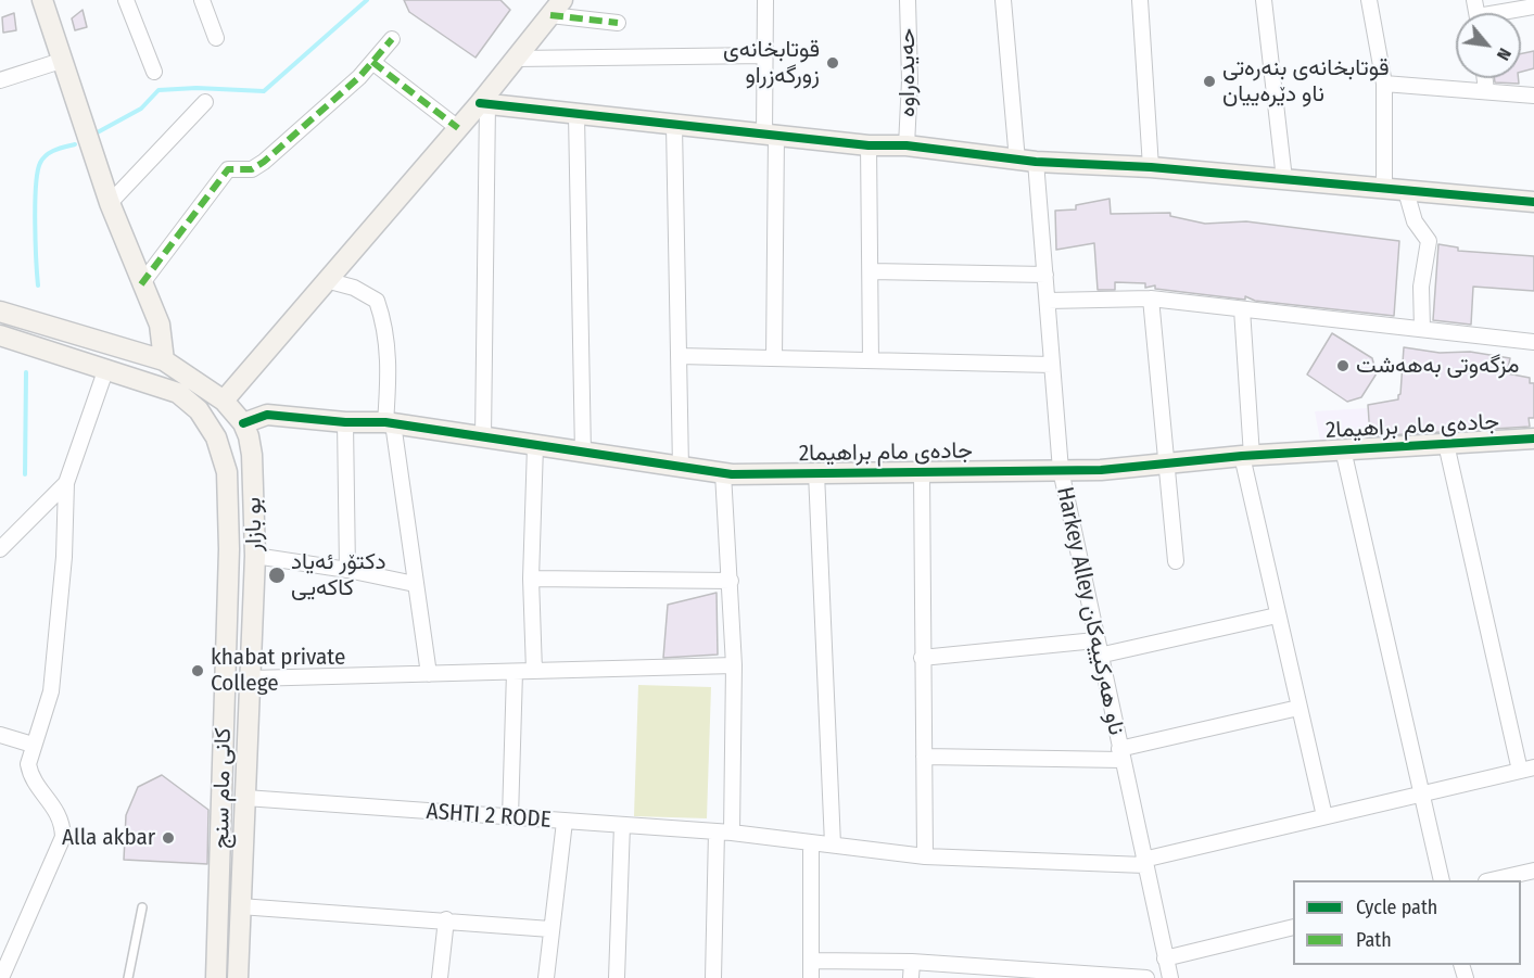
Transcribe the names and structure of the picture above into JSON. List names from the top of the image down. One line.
{"streets":{"street":["حەیدەراوە","جادەی مام براهیما2","بو بازار","Harkey Alley ناو هەركييەكان","کانی مام سنج","ASHTI 2 RODE"]},"crossings":[["جادەی مام براهیما2","بو بازار"],["جادەی مام براهیما2","Harkey Alley ناو هەركييەكان"],["بو بازار","ASHTI 2 RODE"],["Harkey Alley ناو هەركييەكان","ASHTI 2 RODE"]],"places":["قوتابخانەی زورگەزراو","قوتابخانەى بنەرەتى ناو دێرەييان","مزگەوتی بەهەشت","دکتۆر ئەیاد کاکەیی","khabat private College","Alla akbar"],"legend":["Cycle path","Path"],"north":"bottom right"}
